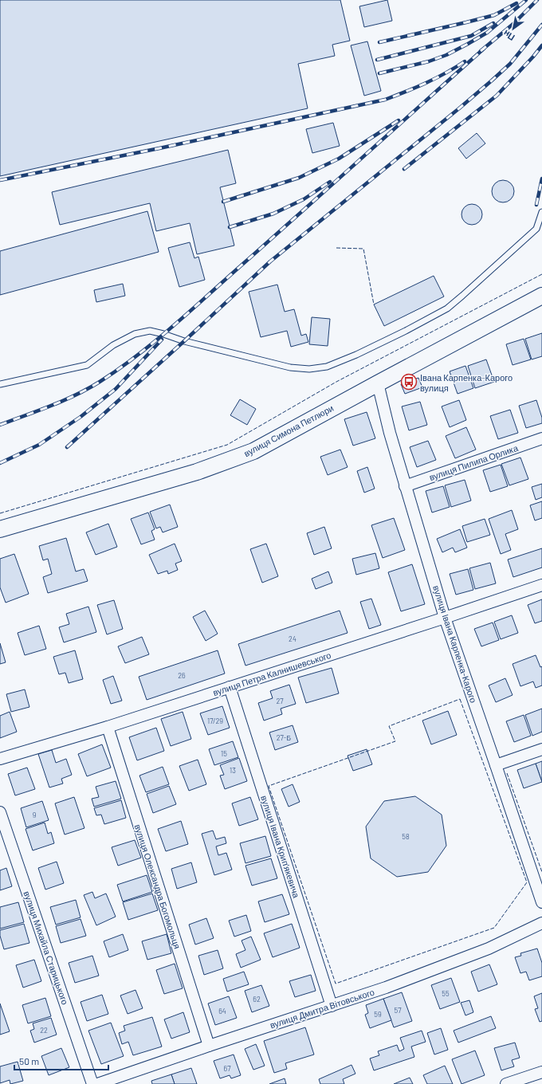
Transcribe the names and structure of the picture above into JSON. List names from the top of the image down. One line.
{"streets":{"main road":["вулиця Симона Петлюри"],"street":["вулиця Пилипа Орлика","вулиця Івана Карпенка-Карого","вулиця Петра Калнишевського","вулиця Івана Крипʼякевича","вулиця Олександра Богомольця","вулиця Михайла Старицького","вулиця Дмитра Вітовського"]},"crossings":[["вулиця Симона Петлюри","вулиця Івана Карпенка-Карого"],["вулиця Пилипа Орлика","вулиця Івана Карпенка-Карого"],["вулиця Івана Карпенка-Карого","вулиця Петра Калнишевського"],["вулиця Петра Калнишевського","вулиця Івана Крипʼякевича"],["вулиця Петра Калнишевського","вулиця Олександра Богомольця"],["вулиця Івана Крипʼякевича","вулиця Дмитра Вітовського"],["вулиця Олександра Богомольця","вулиця Дмитра Вітовського"]],"places":{"bus stop":["Івана Карпенка-Карого вулиця"]},"house_numbers":["24","26","27","17/29","27-Б","15","13","9","58","55","62","57","64","59","22","67"],"scale_bar":"50 m","north":"bottom left"}
